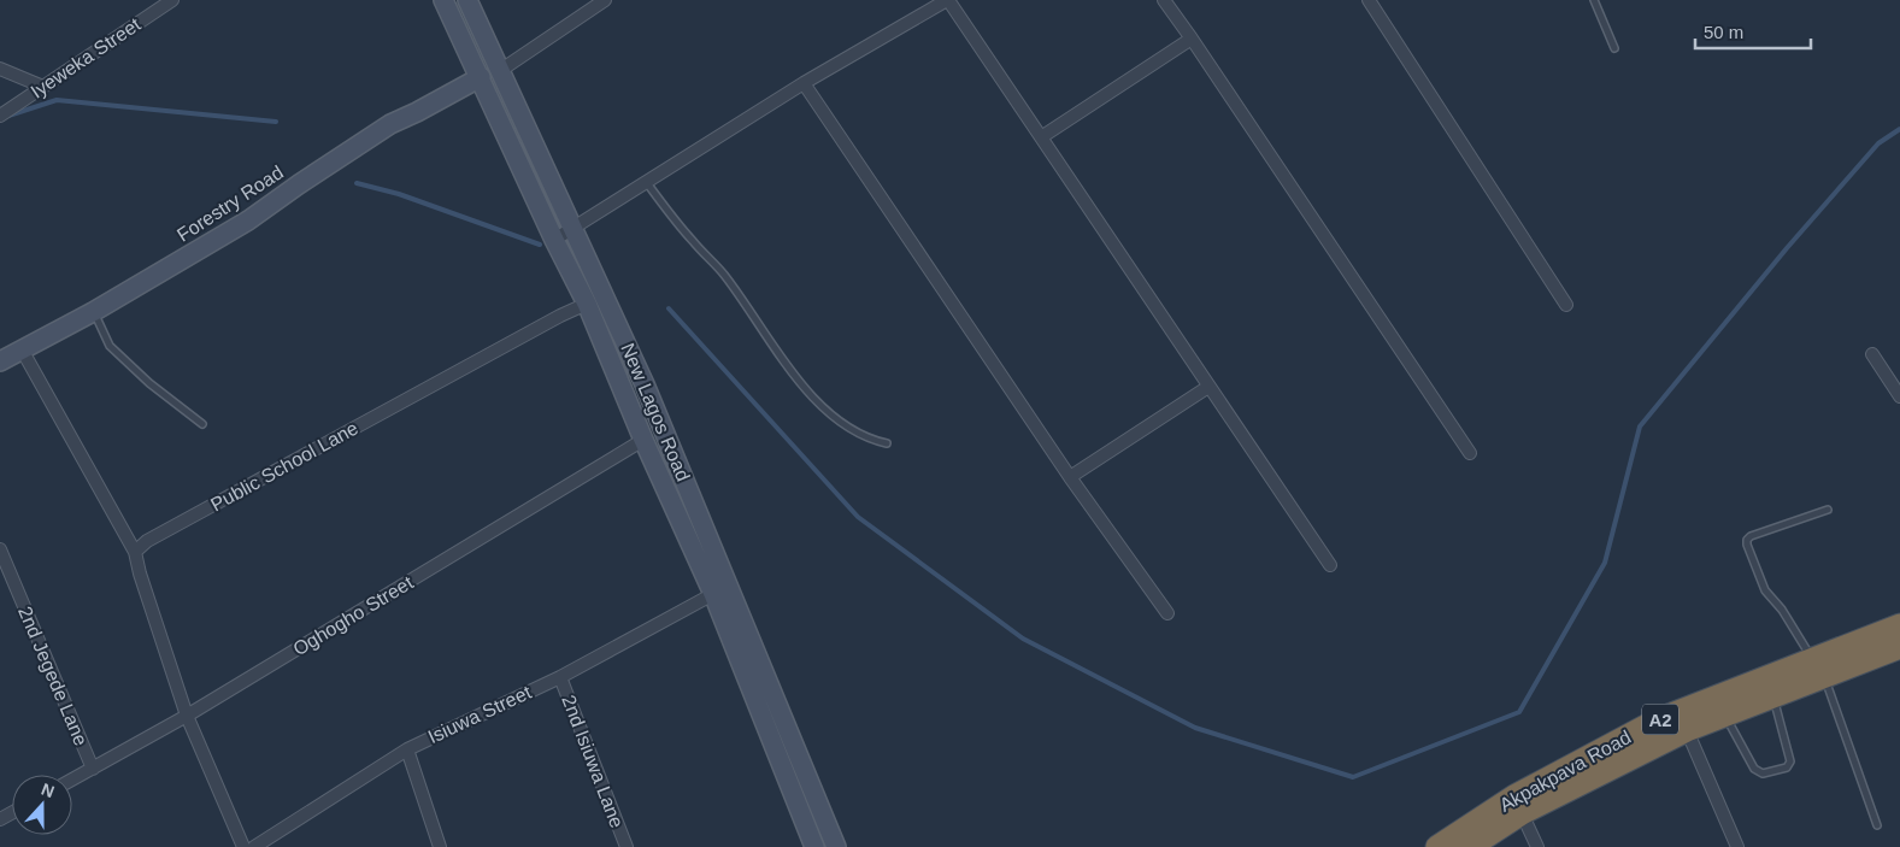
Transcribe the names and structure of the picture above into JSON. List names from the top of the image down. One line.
{"streets":{"highway":["A2","Akpakpava Road"],"main road":["Forestry Road","New Lagos Road"],"street":["Iyeweka Street","Public School Lane","Oghogho Street","2nd Jegede Lane","Isiuwa Street","2nd Isiuwa Lane"]},"crossings":[["Forestry Road","New Lagos Road"],["New Lagos Road","Public School Lane"],["New Lagos Road","Oghogho Street"],["New Lagos Road","Isiuwa Street"],["Oghogho Street","2nd Jegede Lane"],["Isiuwa Street","2nd Isiuwa Lane"]],"scale_bar":"50 m","north":"top"}
